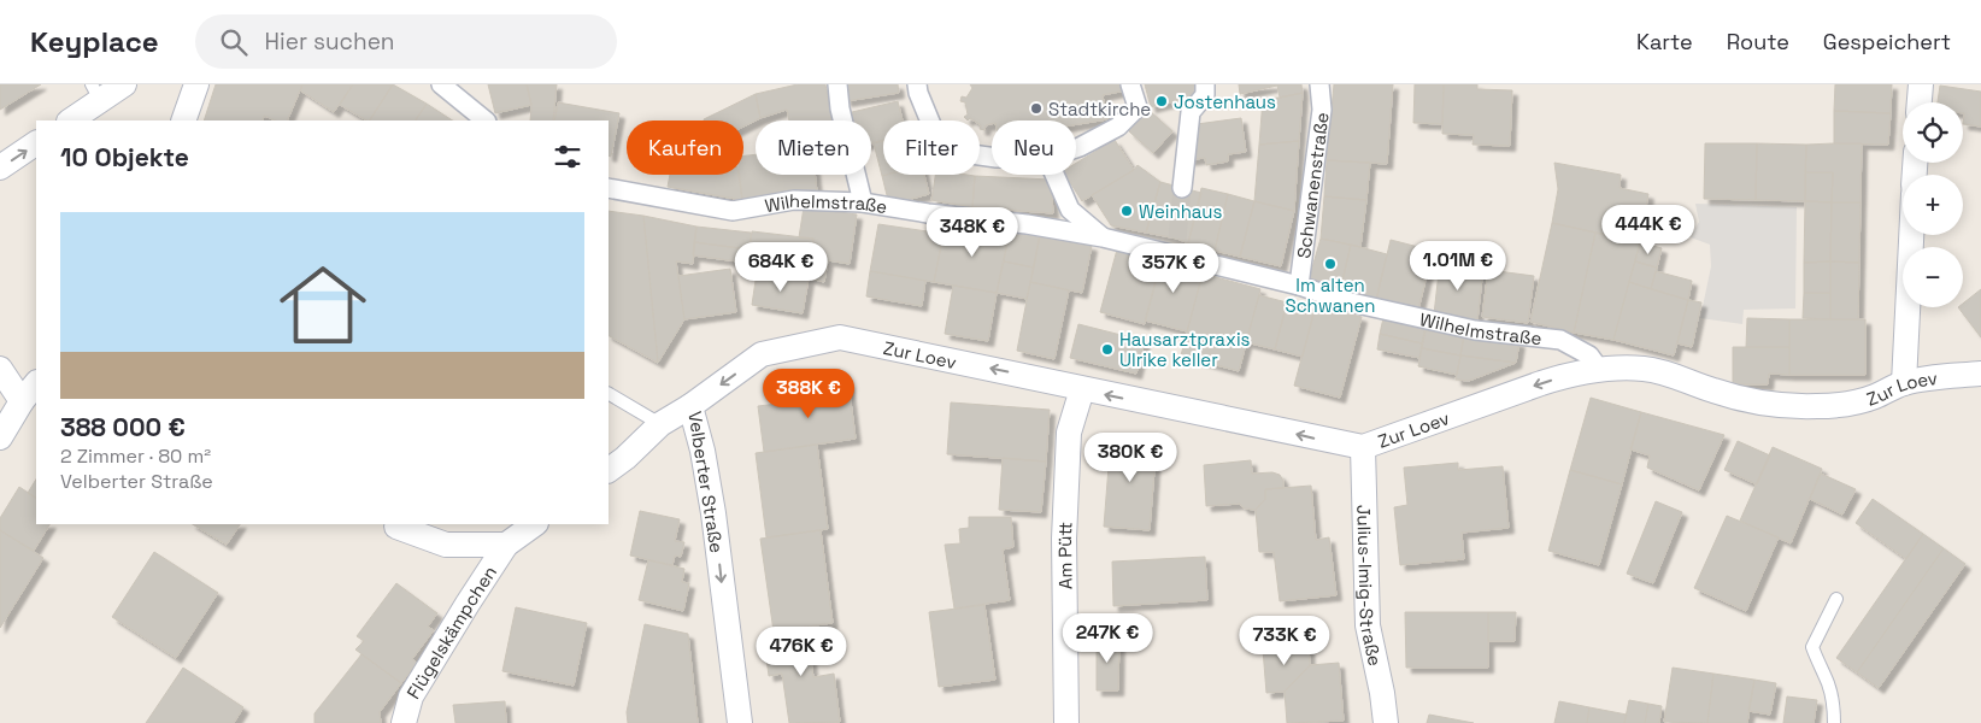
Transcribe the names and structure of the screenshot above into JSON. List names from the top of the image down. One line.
{"streets":{"street":["Schwanenstraße","Wilhelmstraße","Zur Loev","Velberter Straße","Am Pütt","Julius-Imig-Straße","Flügelskämpchen"]},"crossings":[["Schwanenstraße","Wilhelmstraße"],["Wilhelmstraße","Zur Loev"],["Zur Loev","Velberter Straße"],["Zur Loev","Am Pütt"],["Zur Loev","Julius-Imig-Straße"]],"one_way":["Zur Loev","Velberter Straße"],"places":["Jostenhaus","Stadtkirche","Weinhaus","Im alten Schwanen","Hausarztpraxis Ulrike keller"],"page":{"header":"Keyplace","search":"Hier suchen","nav":["Karte","Route","Gespeichert"],"map_buttons":["+","−"],"chip":["Kaufen","Mieten","Filter","Neu"],"heading":"10 Objekte","list":[{"name":"388 000 €","note":"2 Zimmer · 80 m² · Velberter Straße"}],"price":["444K €","348K €","1.01M €","684K €","357K €","388K €","380K €","247K €","733K €","476K €"]}}
